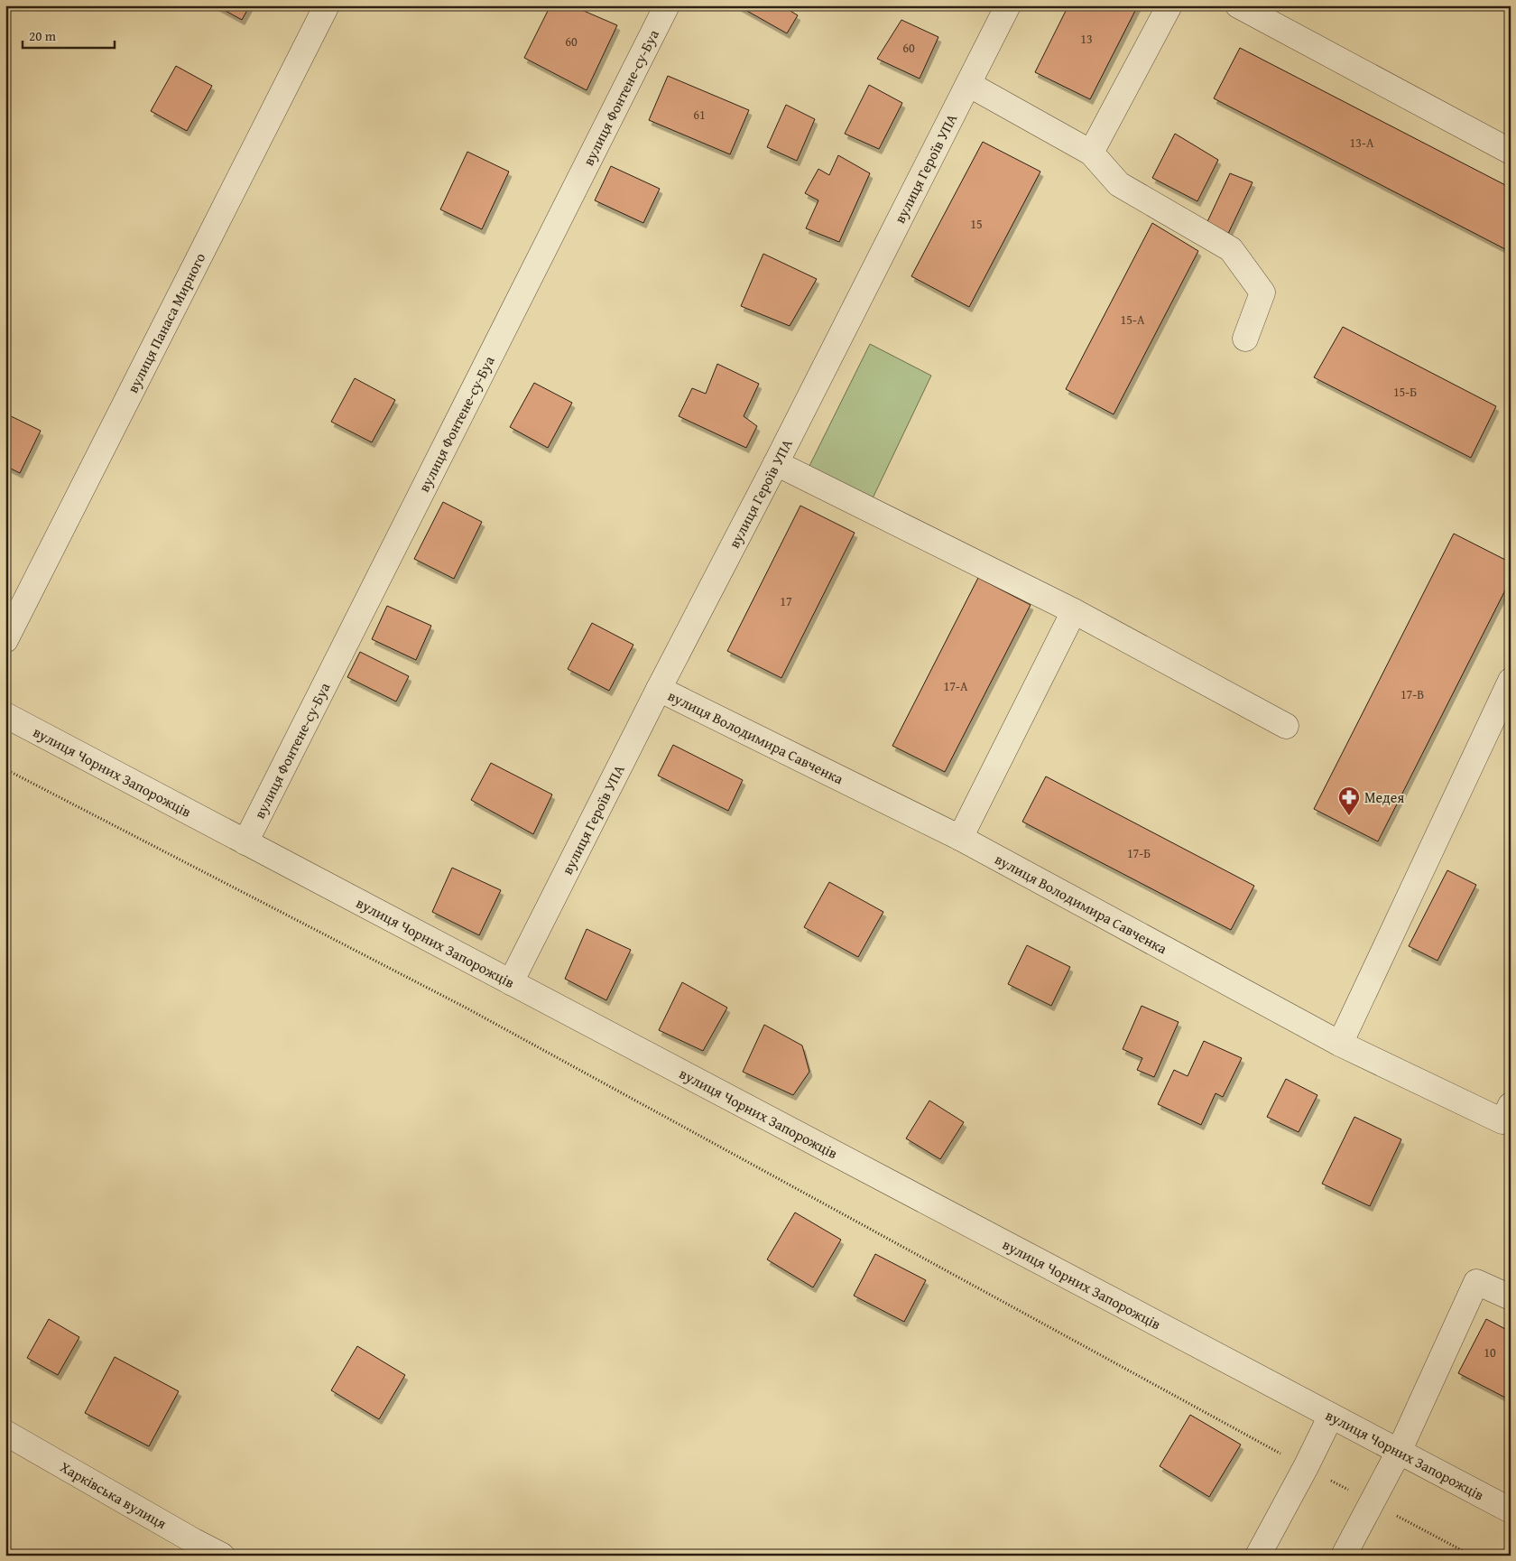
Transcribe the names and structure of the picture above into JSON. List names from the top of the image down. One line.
{"streets":{"street":["вулиця Фонтене-су-Буа","вулиця Героїв УПА","вулиця Панаса Мирного","вулиця Володимира Савченка","вулиця Чорних Запорожців","Харківська вулиця"]},"crossings":[["вулиця Фонтене-су-Буа","вулиця Чорних Запорожців"],["вулиця Героїв УПА","вулиця Володимира Савченка"],["вулиця Героїв УПА","вулиця Чорних Запорожців"]],"places":{"pharmacy":["Медея"]},"house_numbers":["13","60","60","61","13-А","15","15-А","15-Б","17","17-А","17-В","17-Б","10"],"scale_bar":"20 m"}
